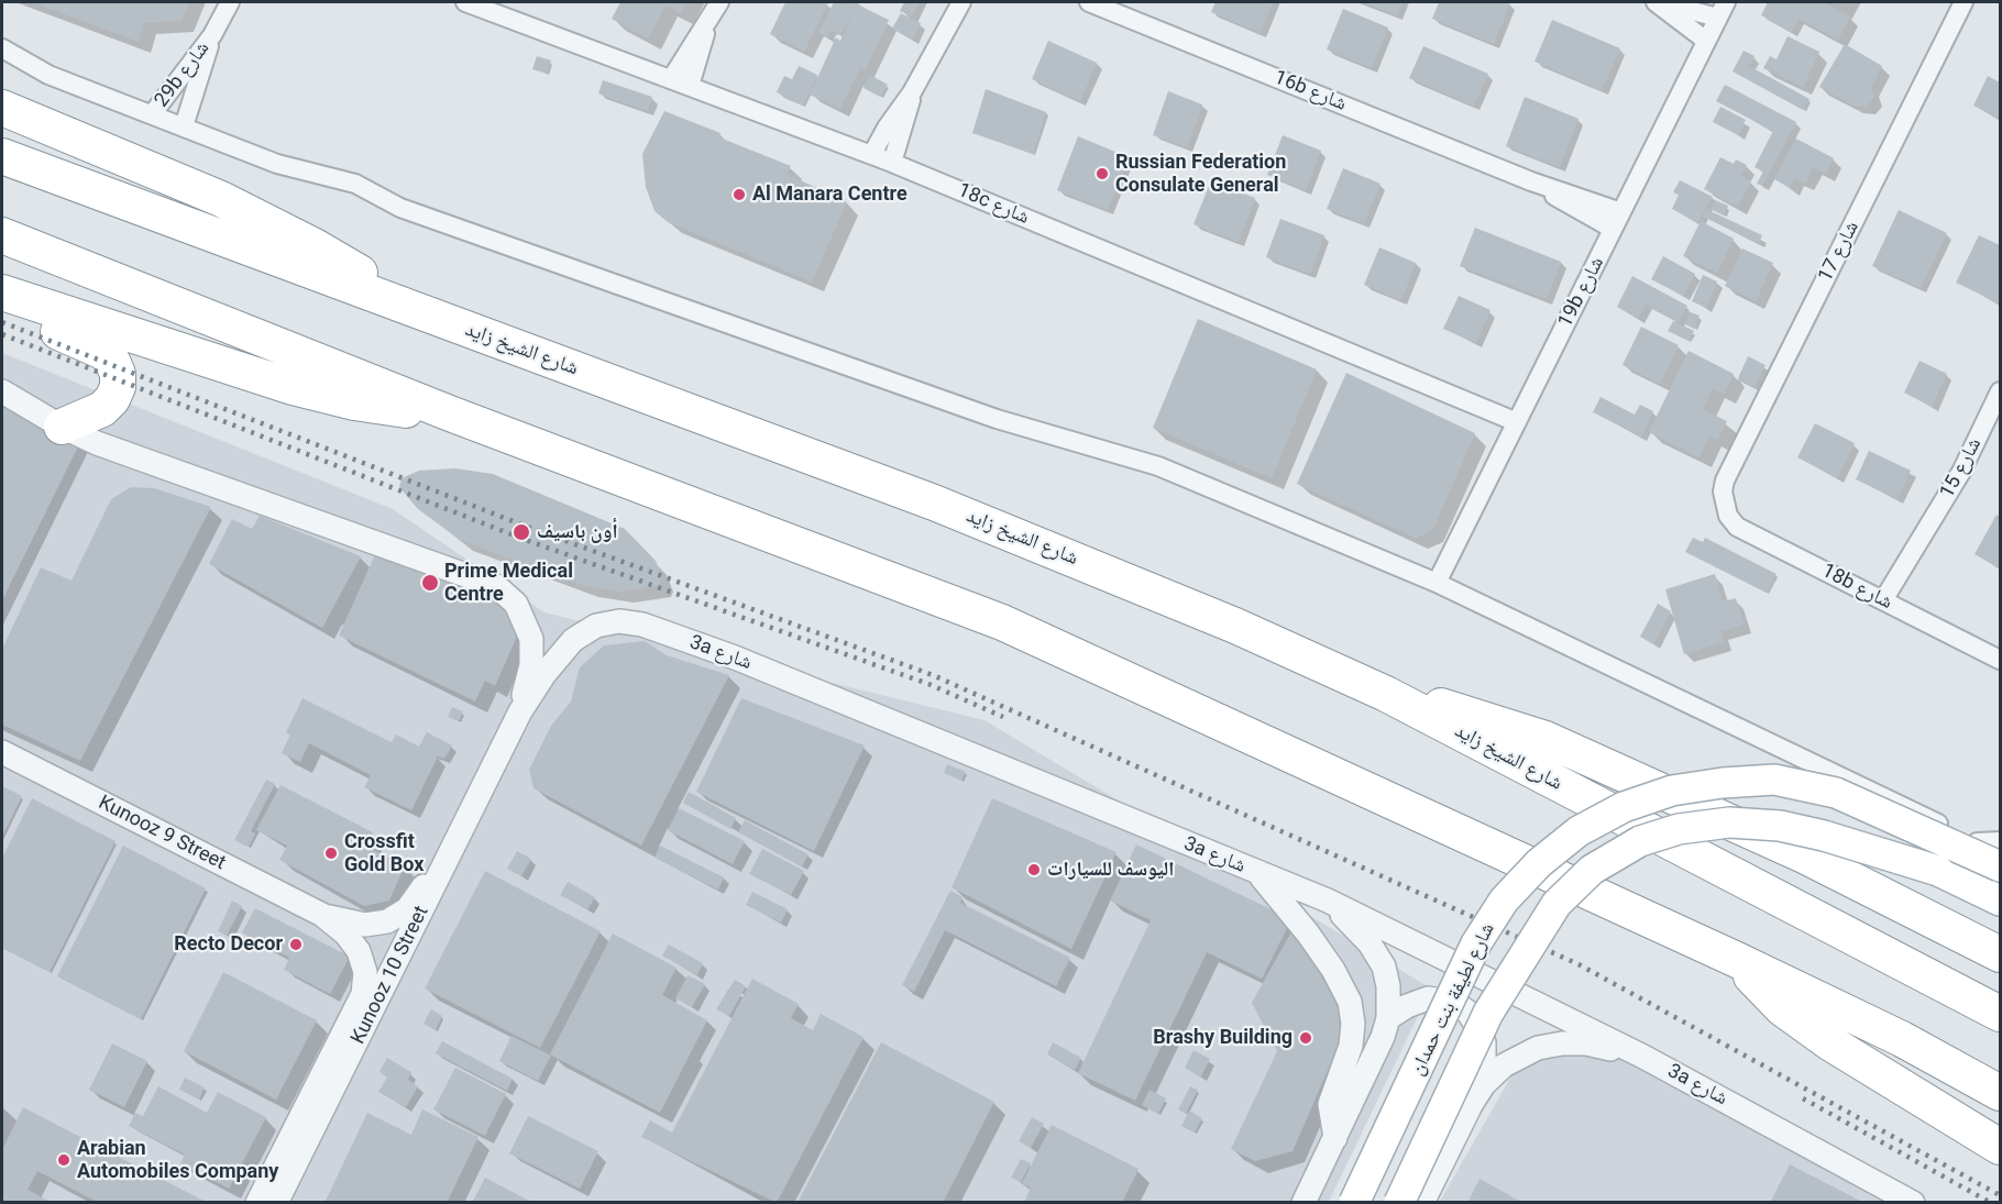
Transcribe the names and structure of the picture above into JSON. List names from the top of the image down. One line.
{"streets":{"highway":["شارع الشيخ زايد"],"main road":["شارع لطيفة بنت حمدان"],"street":["29b شارع","16b شارع","18c شارع","شارع 17","19b شارع","شارع 15","18b شارع","3a شارع","Kunooz 9 Street","Kunooz 10 Street"]},"crossings":[["16b شارع","19b شارع"],["18c شارع","19b شارع"],["شارع 17","18b شارع"],["شارع 15","18b شارع"],["3a شارع","Kunooz 10 Street"],["Kunooz 9 Street","Kunooz 10 Street"]],"places":["Russian Federation Consulate General","Al Manara Centre","أون باسيف","Prime Medical Centre","Crossfit Gold Box","اليوسف للسيارات","Recto Decor","Brashy Building","Arabian Automobiles Company"]}
